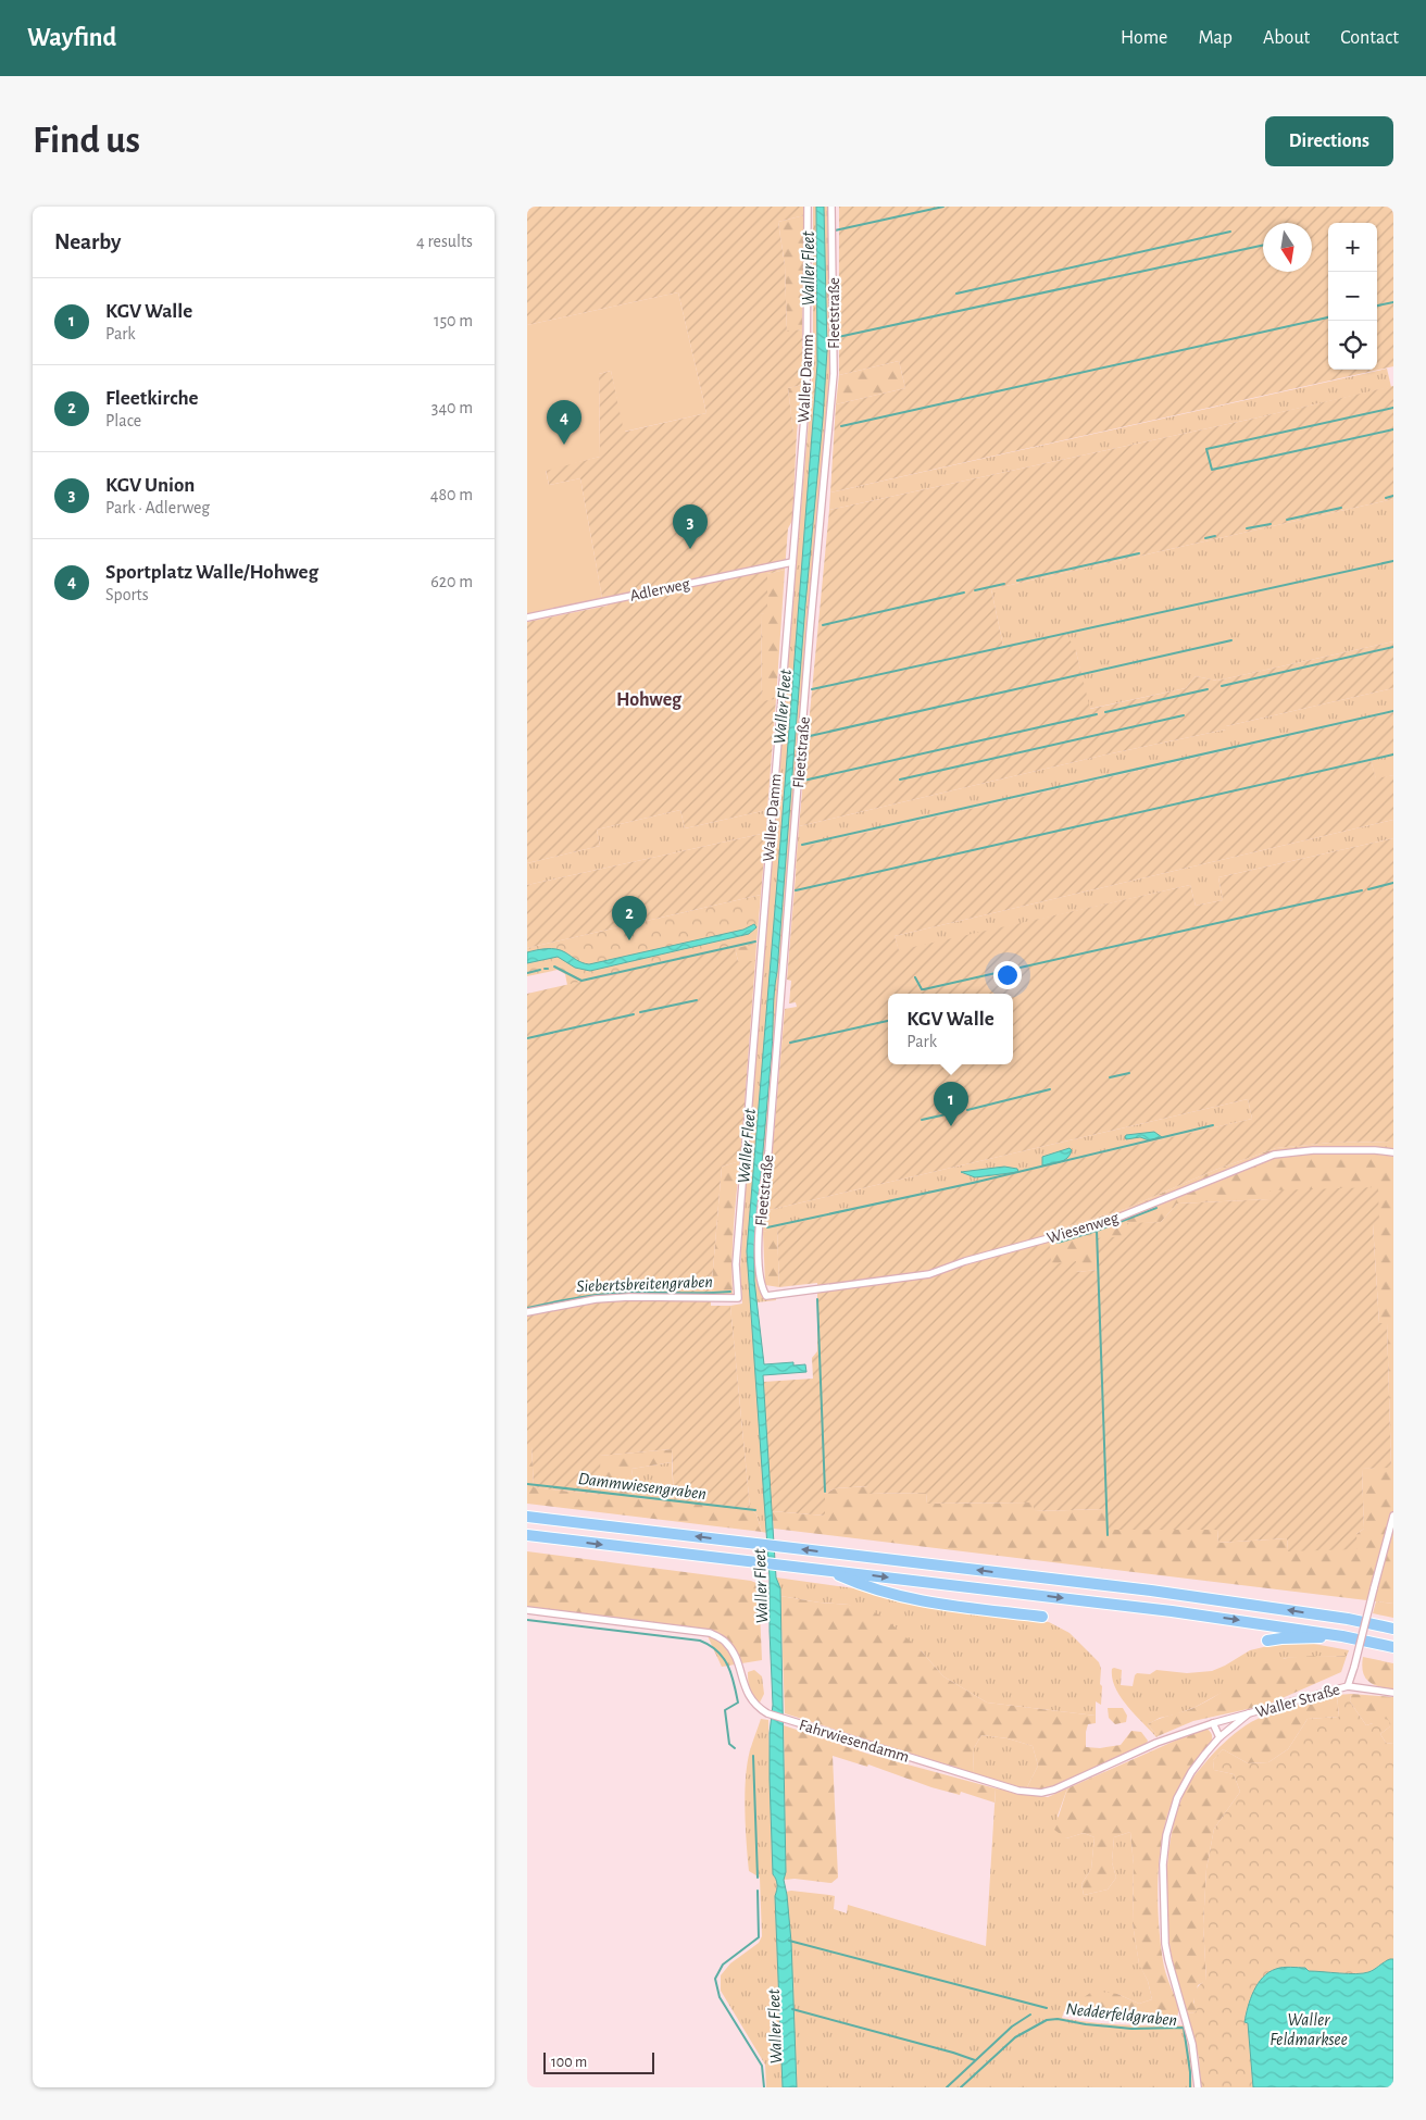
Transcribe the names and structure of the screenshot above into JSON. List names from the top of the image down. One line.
{"streets":{"street":["Fleetstraße","Waller Damm","Adlerweg","Wiesenweg","Waller Straße","Fahrwiesendamm"]},"crossings":[["Fleetstraße","Wiesenweg"],["Waller Damm","Adlerweg"],["Waller Straße","Fahrwiesendamm"]],"districts":["Hohweg"],"water":["Waller Fleet","Siebertsbreitengraben","Dammwiesengraben","Nedderfeldgraben","Waller Feldmarksee"],"scale_bar":"100 m","north":"bottom","page":{"header":"Wayfind","nav":["Home","Map","About","Contact"],"buttons":"Directions","title":"Find us","heading":["Nearby","4 results"],"map_buttons":["+","−"],"list":[{"mark":"1","name":"KGV Walle","note":"Park","value":"150 m"},{"mark":"2","name":"Fleetkirche","note":"Place","value":"340 m"},{"mark":"3","name":"KGV Union","note":"Park · Adlerweg","value":"480 m"},{"mark":"4","name":"Sportplatz Walle/Hohweg","note":"Sports","value":"620 m"}],"pins":["4","3","2","1"],"popup":["KGV Walle","Park"],"scale":"100 m"}}
